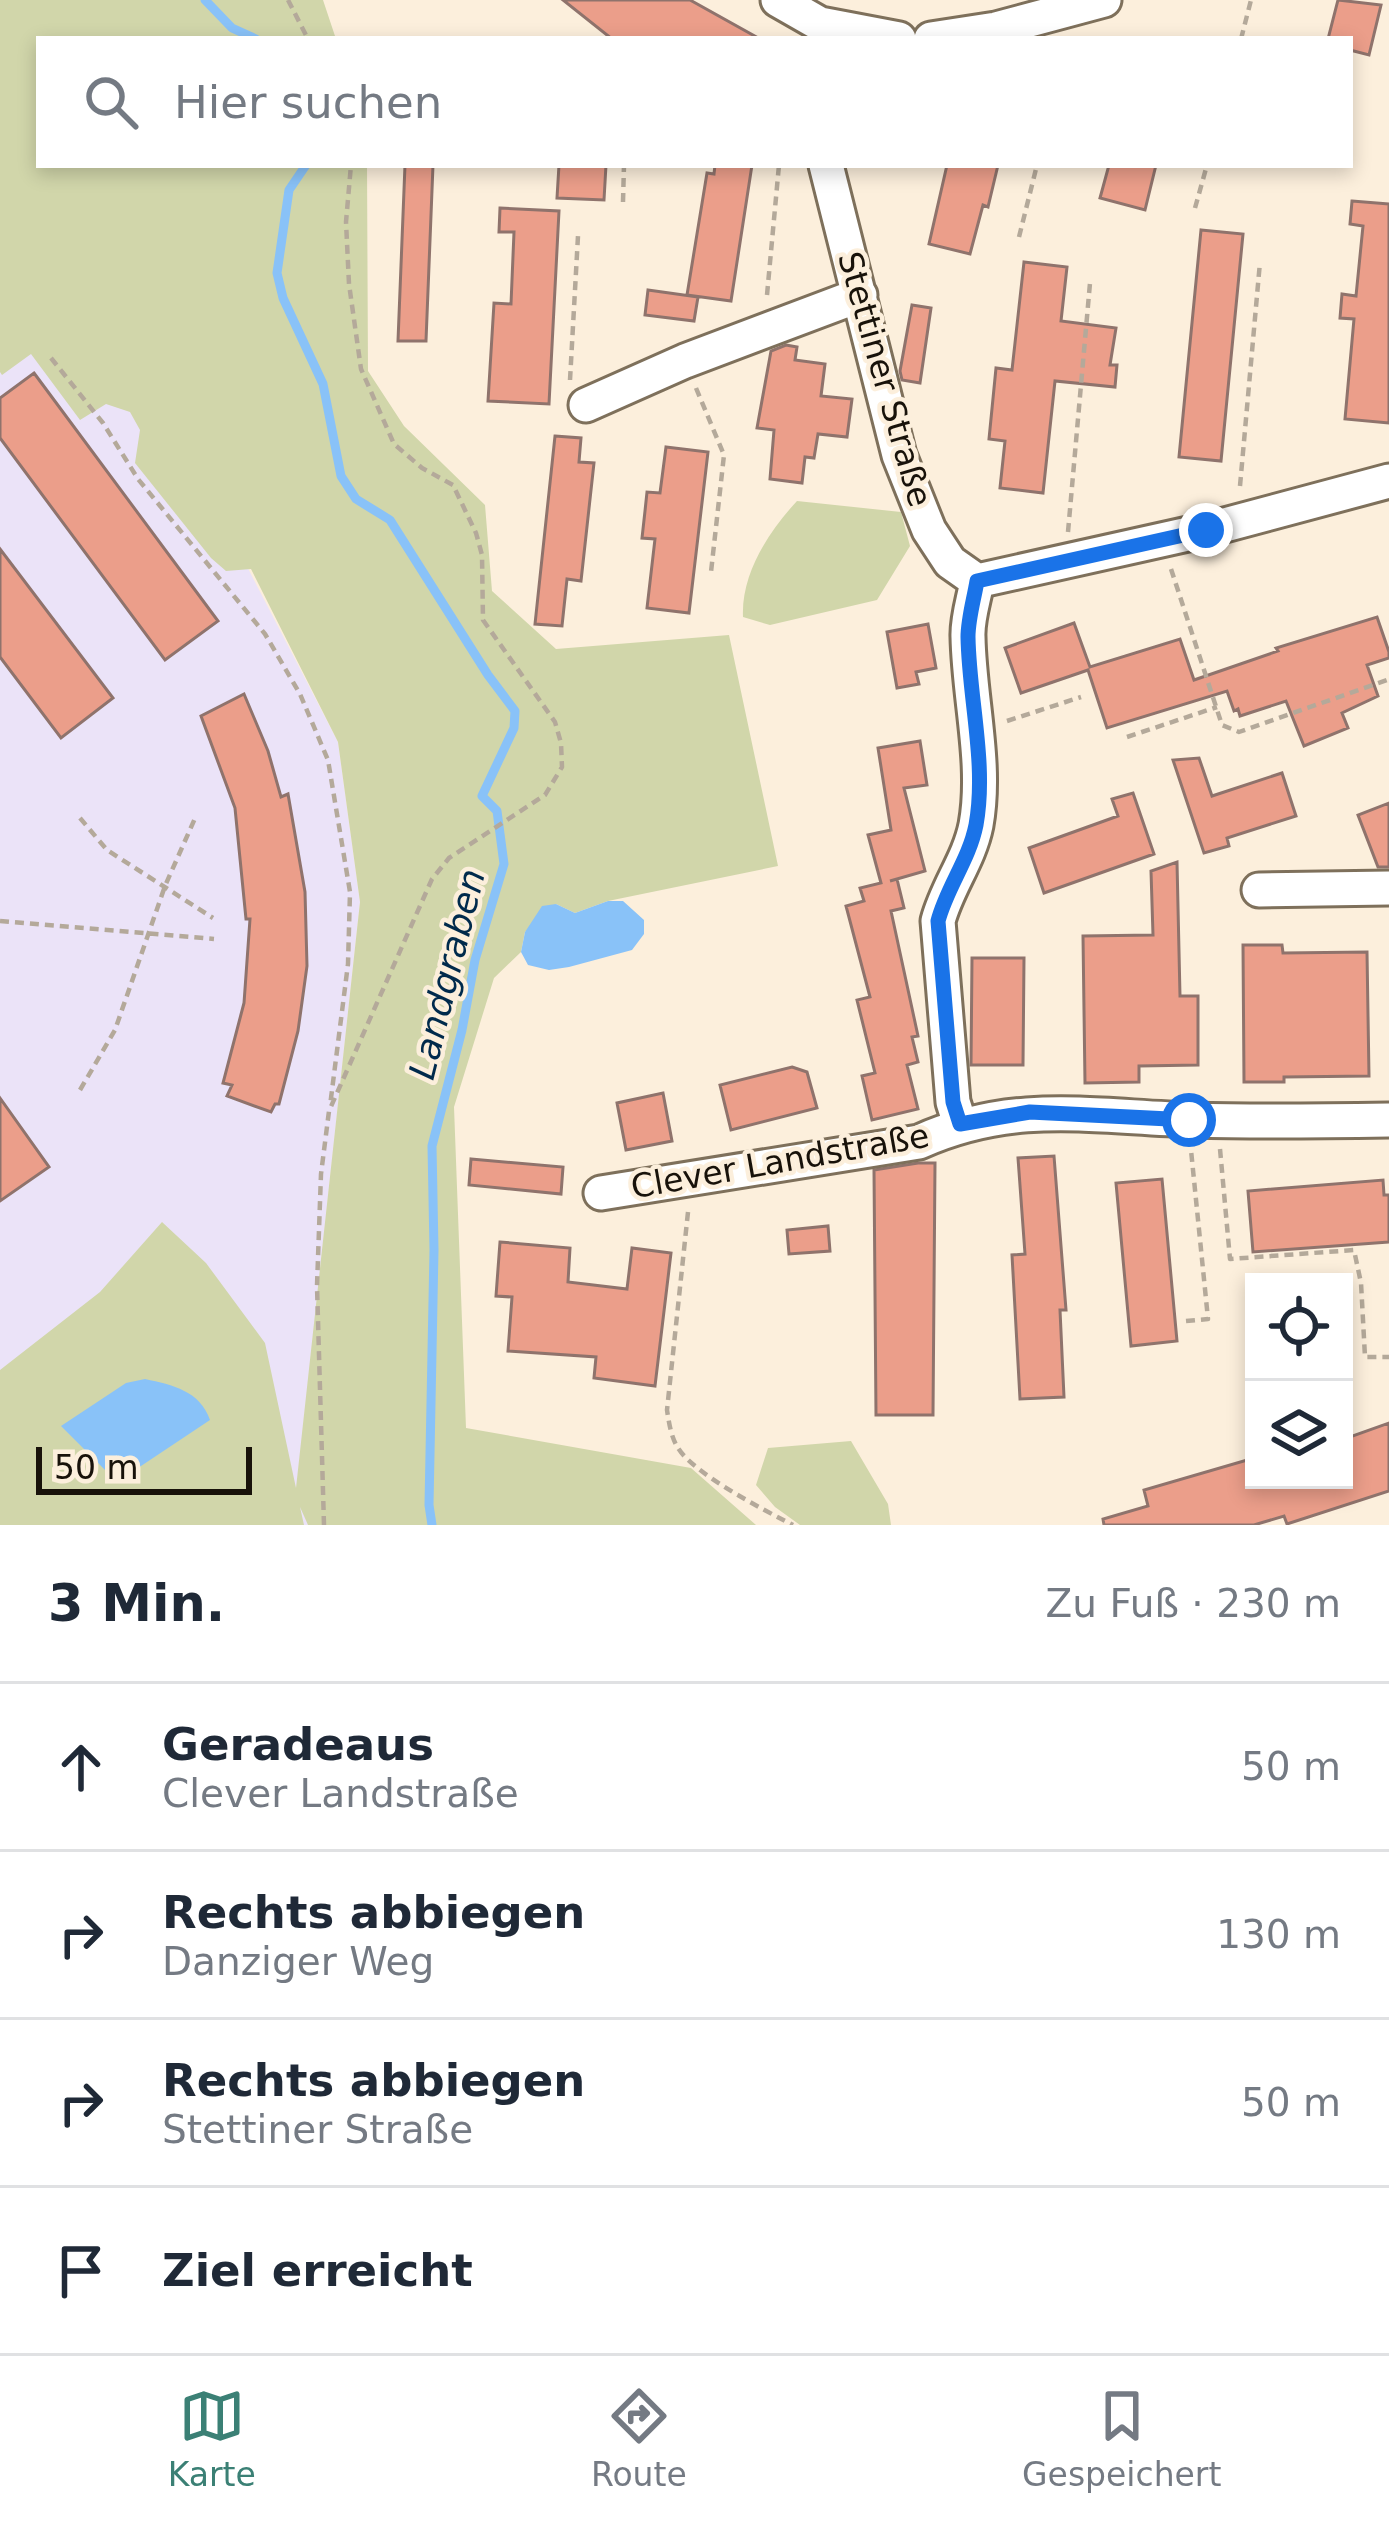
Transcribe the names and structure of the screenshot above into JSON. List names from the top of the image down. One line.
{"streets":{"street":["Stettiner Straße","Clever Landstraße"]},"water":["Landgraben"],"scale_bar":"50 m","page":{"search":"Hier suchen","scale":"50 m","heading":["3 Min.","Zu Fuß · 230 m"],"list":[["Geradeaus","Clever Landstraße","50 m"],["Rechts abbiegen","Danziger Weg","130 m"],["Rechts abbiegen","Stettiner Straße","50 m"],"Ziel erreicht"],"nav":["Karte","Route","Gespeichert"]}}
